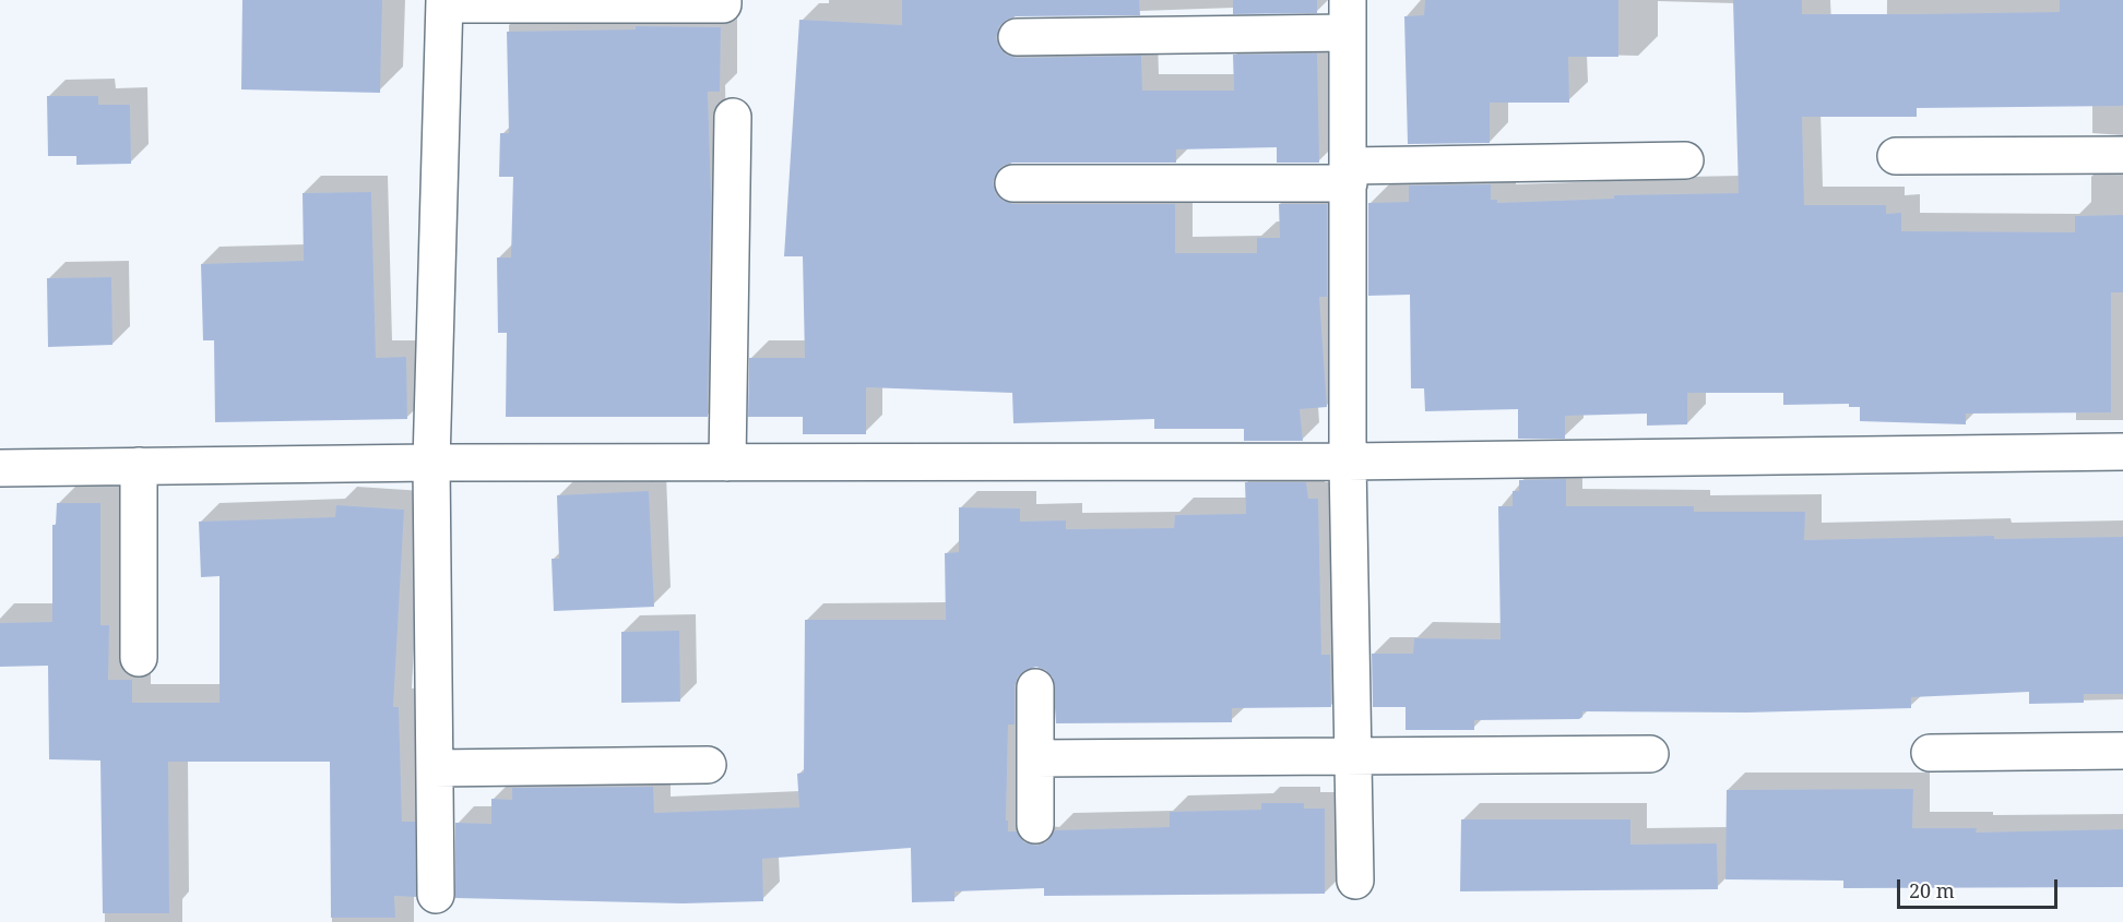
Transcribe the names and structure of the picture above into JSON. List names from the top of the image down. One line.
{"scale_bar":"20 m"}
